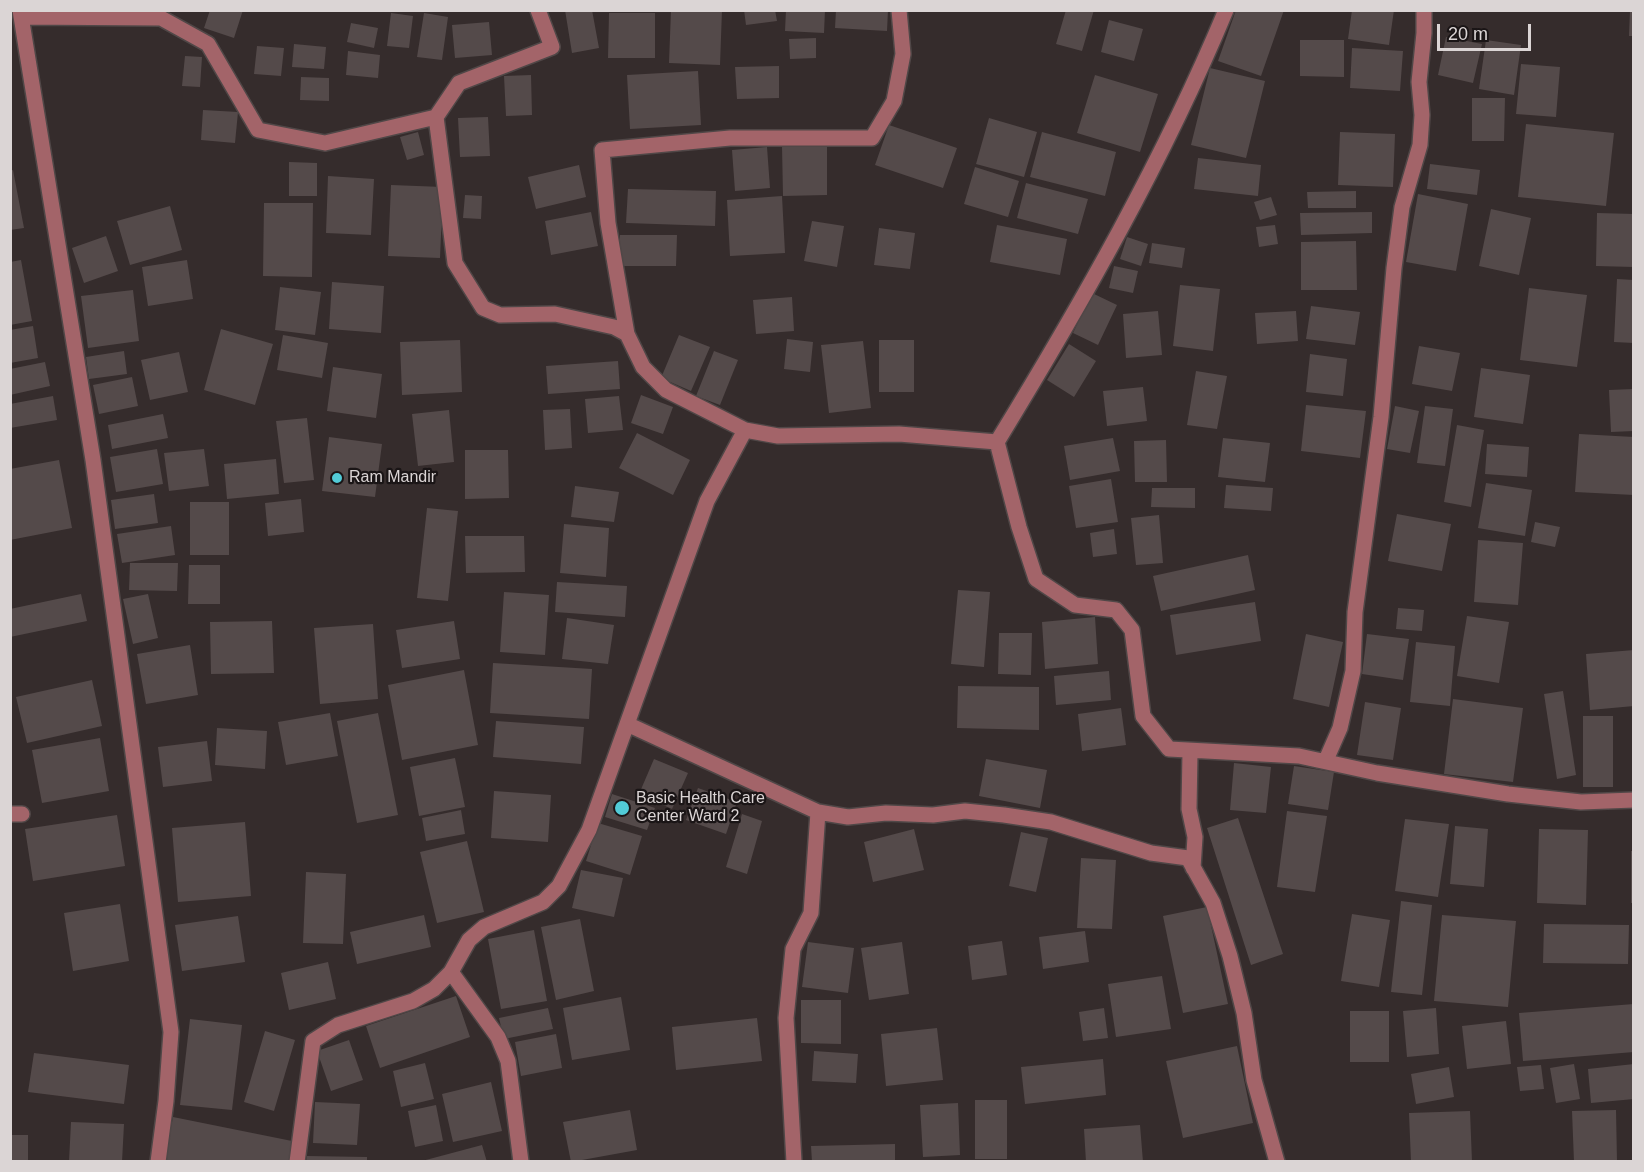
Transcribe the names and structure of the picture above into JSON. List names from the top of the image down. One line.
{"places":["Ram Mandir","Basic Health Care Center Ward 2"],"scale_bar":"20 m"}
